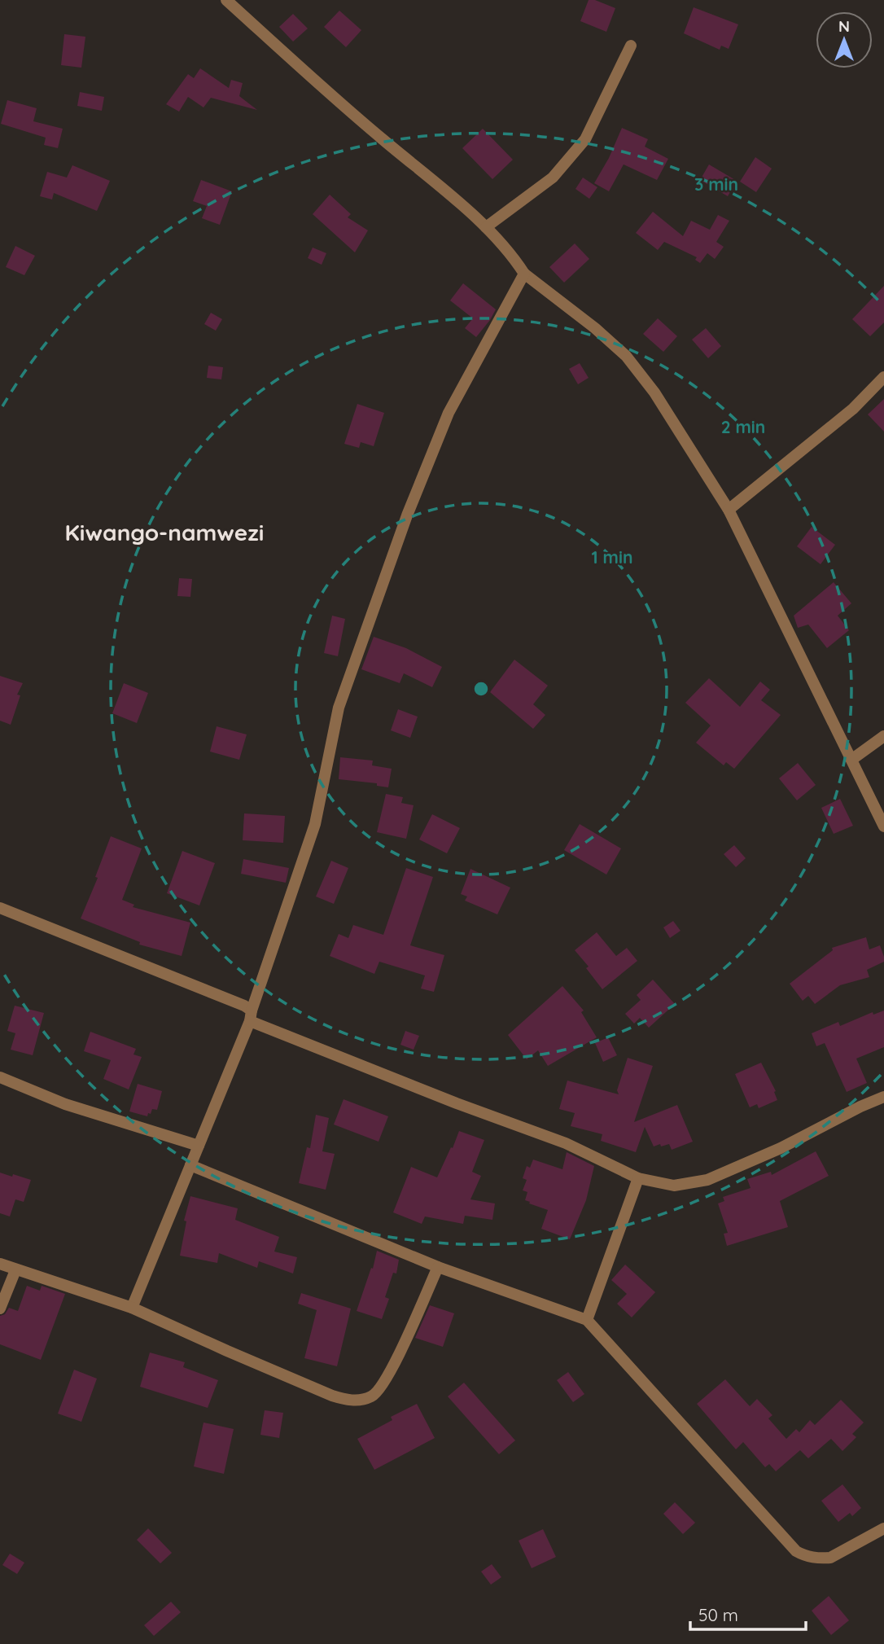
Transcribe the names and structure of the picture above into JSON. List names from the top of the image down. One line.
{"districts":["Kiwango-namwezi"],"scale_bar":"50 m","north":"top","rings":["3 min","2 min","1 min"]}
